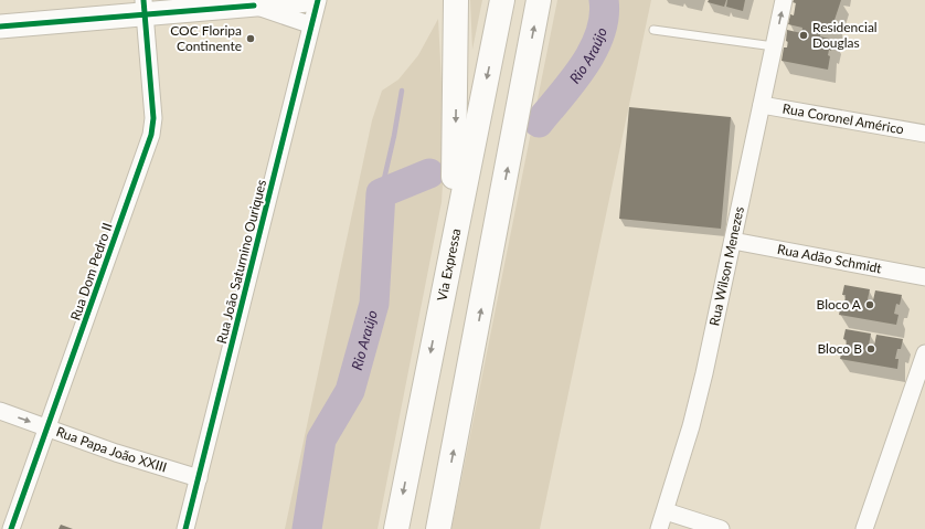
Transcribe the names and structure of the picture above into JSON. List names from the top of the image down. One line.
{"streets":{"highway":["Via Expressa"],"street":["Rua Coronel Américo","Rua Adão Schmidt","Rua João Saturnino Ouriques","Rua Wilson Menezes","Rua Dom Pedro II","Rua Papa João XXIII"]},"crossings":[["Rua Coronel Américo","Rua Wilson Menezes"],["Rua Adão Schmidt","Rua Wilson Menezes"],["Rua João Saturnino Ouriques","Rua Papa João XXIII"],["Rua Dom Pedro II","Rua Papa João XXIII"]],"water":["Rio Araújo"],"places":["Residencial Douglas","COC Floripa Continente","Bloco A","Bloco B"]}
